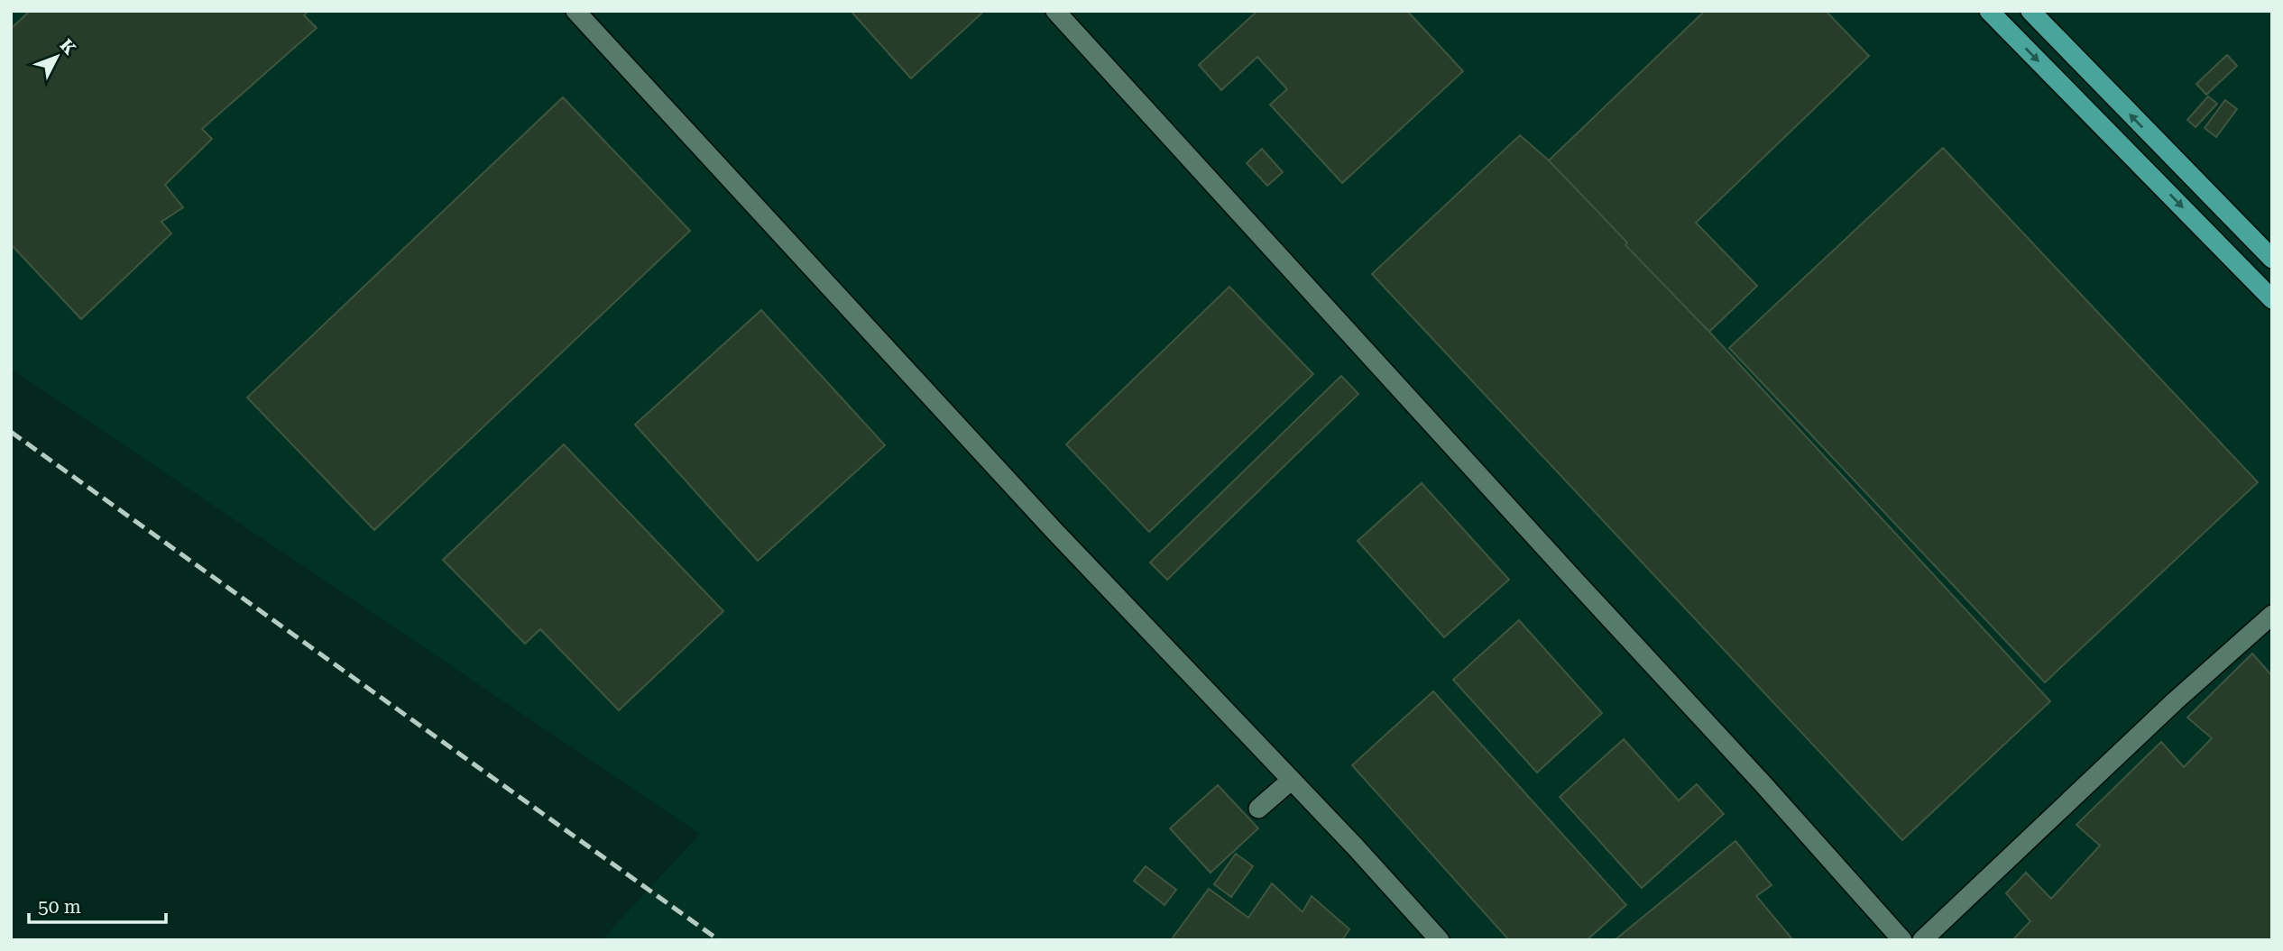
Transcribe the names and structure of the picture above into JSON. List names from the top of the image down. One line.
{"scale_bar":"50 m","north":"top right"}
